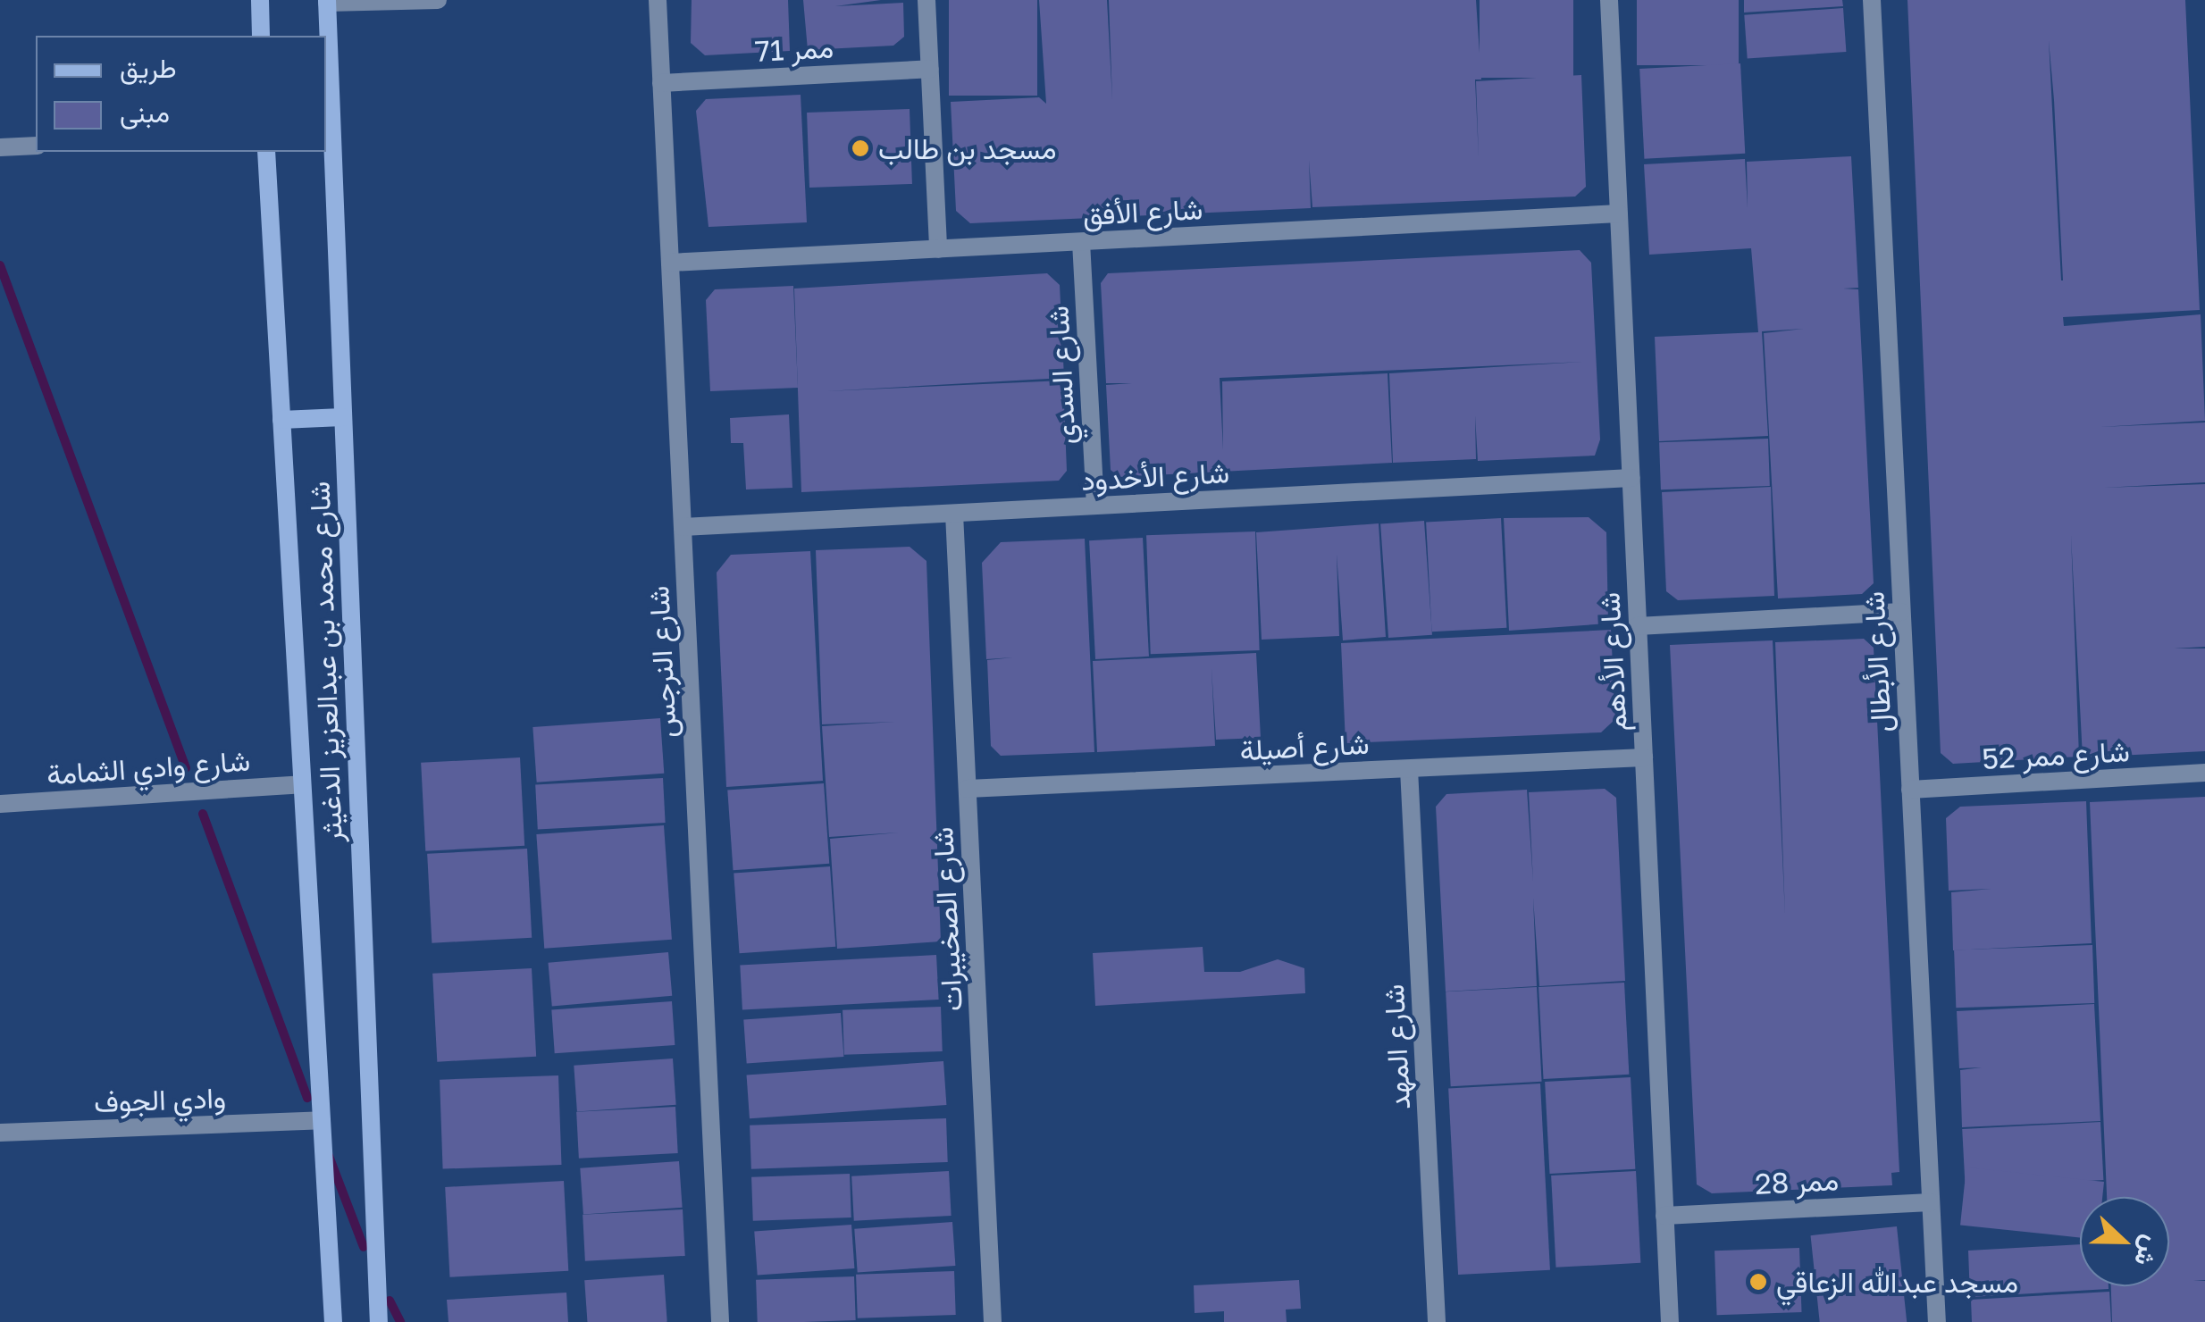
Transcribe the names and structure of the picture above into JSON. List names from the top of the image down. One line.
{"streets":{"street":["ممر 71","شارع الأفق","شارع السدي","شارع الأخدود","شارع محمد بن عبدالعزيز الدغيثر","شارع النرجس","شارع الأدهم","شارع الأبطال","شارع أصيلة","شارع ممر 52","شارع وادي الثمامة","شارع الصخيبرات","شارع المهد","وادي الجوف","ممر 28"]},"crossings":[["ممر 71","شارع النرجس"],["شارع الأفق","شارع السدي"],["شارع الأفق","شارع النرجس"],["شارع الأفق","شارع الأدهم"],["شارع السدي","شارع الأخدود"],["شارع الأخدود","شارع النرجس"],["شارع الأخدود","شارع الأدهم"],["شارع الأخدود","شارع الصخيبرات"],["شارع محمد بن عبدالعزيز الدغيثر","شارع وادي الثمامة"],["شارع محمد بن عبدالعزيز الدغيثر","وادي الجوف"],["شارع الأدهم","شارع أصيلة"],["شارع الأدهم","ممر 28"],["شارع الأبطال","شارع ممر 52"],["شارع الأبطال","ممر 28"],["شارع أصيلة","شارع الصخيبرات"],["شارع أصيلة","شارع المهد"]],"places":["مسجد بن طالب","مسجد عبدالله الزعاقي"],"legend":["طريق","مبنى"],"north":"right"}
